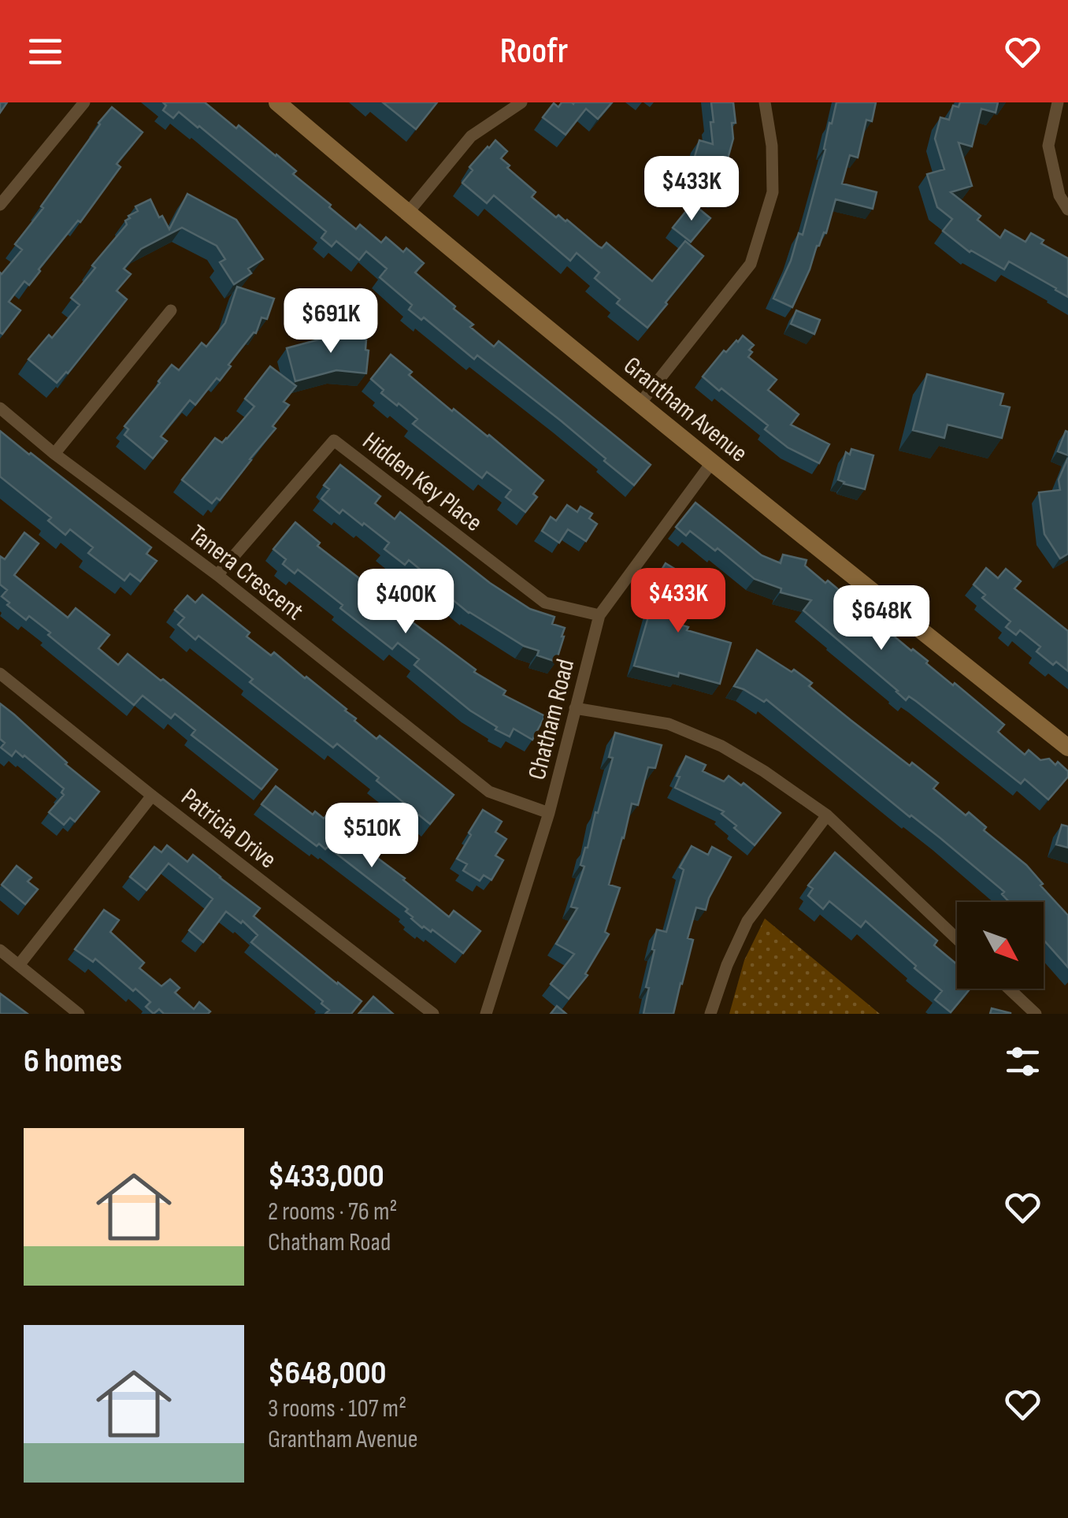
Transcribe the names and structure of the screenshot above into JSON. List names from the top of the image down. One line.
{"streets":{"street":["Grantham Avenue","Hidden Key Place","Tanera Crescent","Chatham Road","Patricia Drive"]},"crossings":[["Grantham Avenue","Chatham Road"],["Hidden Key Place","Tanera Crescent"],["Hidden Key Place","Chatham Road"],["Tanera Crescent","Chatham Road"]],"north":"bottom right","page":{"header":"Roofr","price":["$433K","$691K","$433K","$400K","$648K","$510K"],"heading":"6 homes","list":[{"name":"$433,000","note":"2 rooms · 76 m² · Chatham Road"},{"name":"$648,000","note":"3 rooms · 107 m² · Grantham Avenue"}]}}
